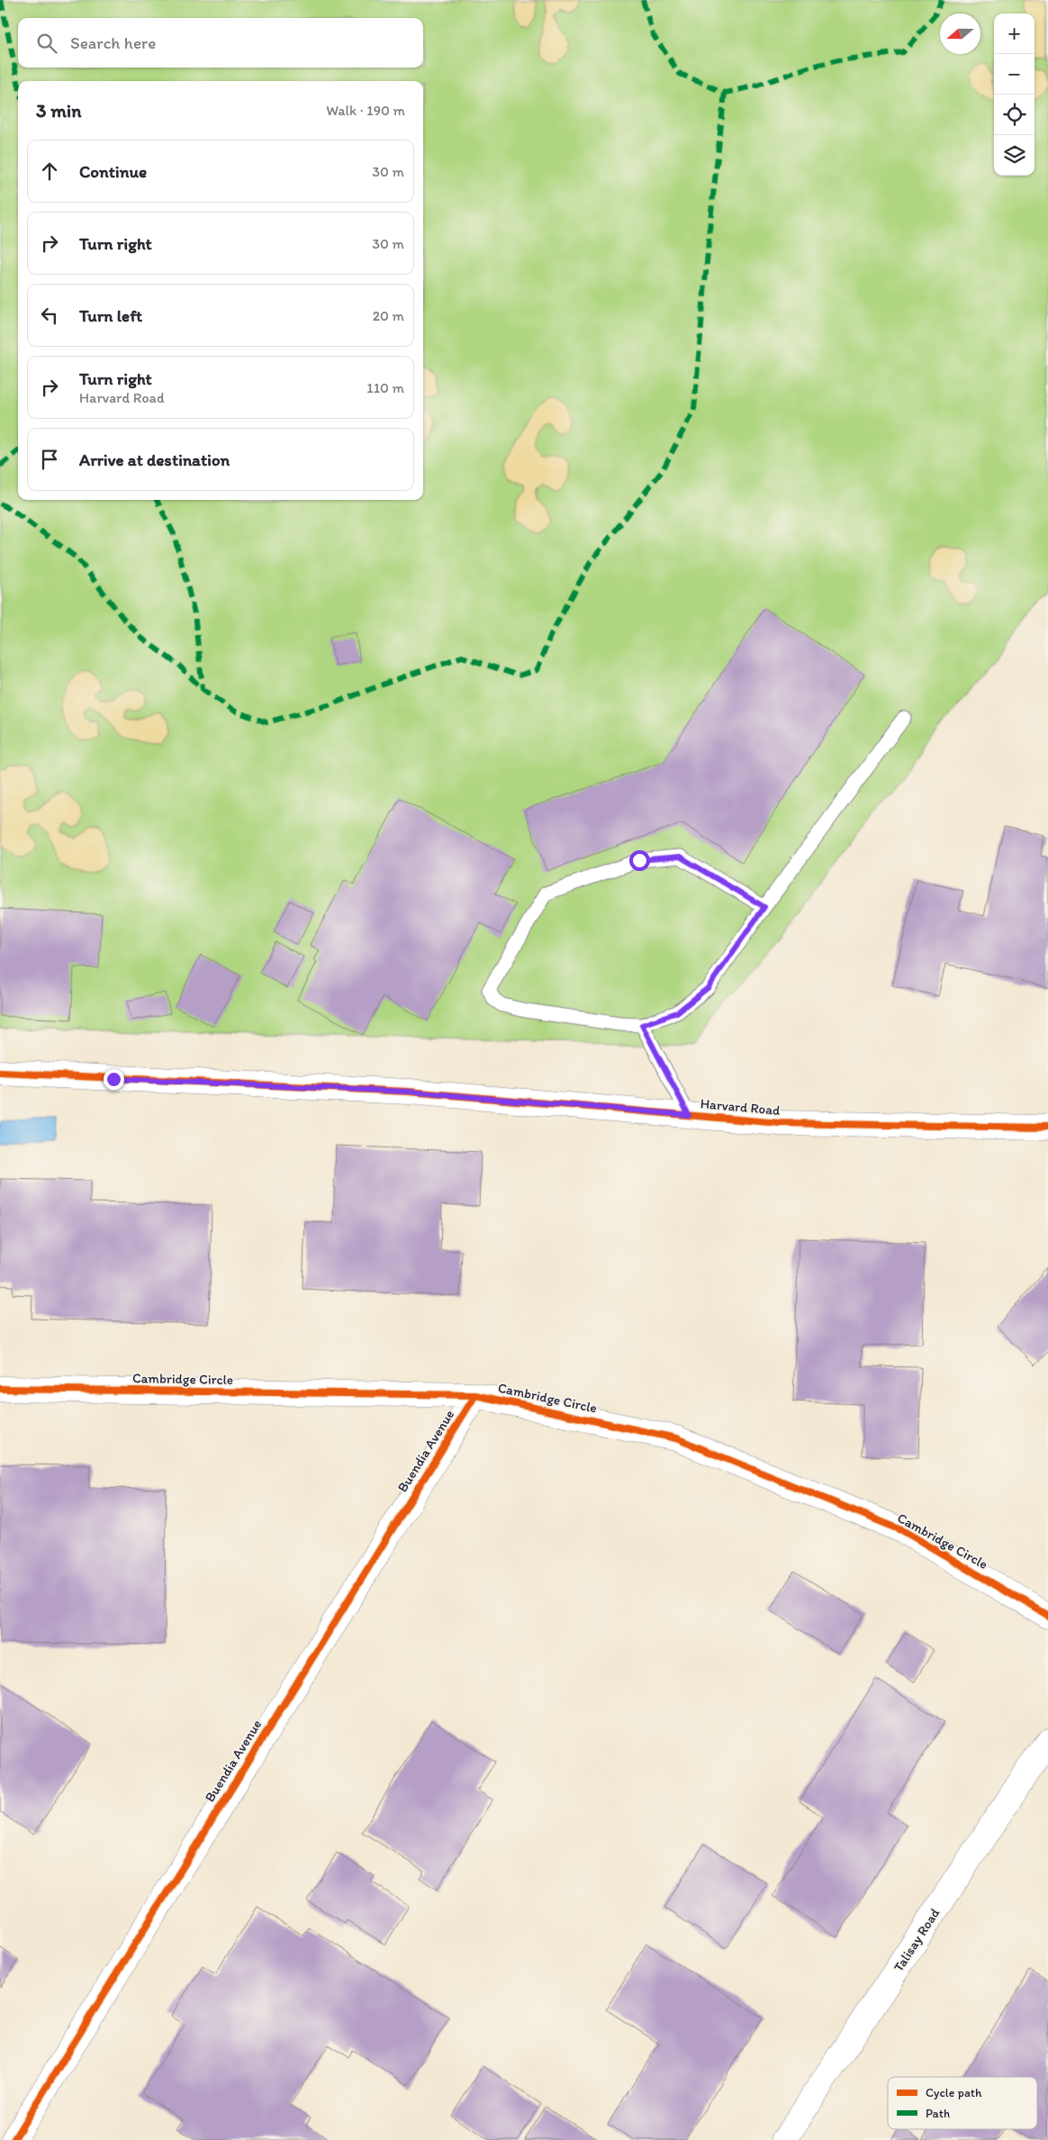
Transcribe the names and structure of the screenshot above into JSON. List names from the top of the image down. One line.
{"streets":{"street":["Harvard Road","Cambridge Circle","Buendia Avenue","Talisay Road"]},"crossings":[["Cambridge Circle","Buendia Avenue"]],"legend":["Cycle path","Path"],"north":"left","page":{"map_buttons":["+","−"],"search":"Search here","heading":["3 min","Walk · 190 m"],"list":[["Continue","30 m"],["Turn right","30 m"],["Turn left","20 m"],["Turn right","Harvard Road","110 m"],"Arrive at destination"]}}
